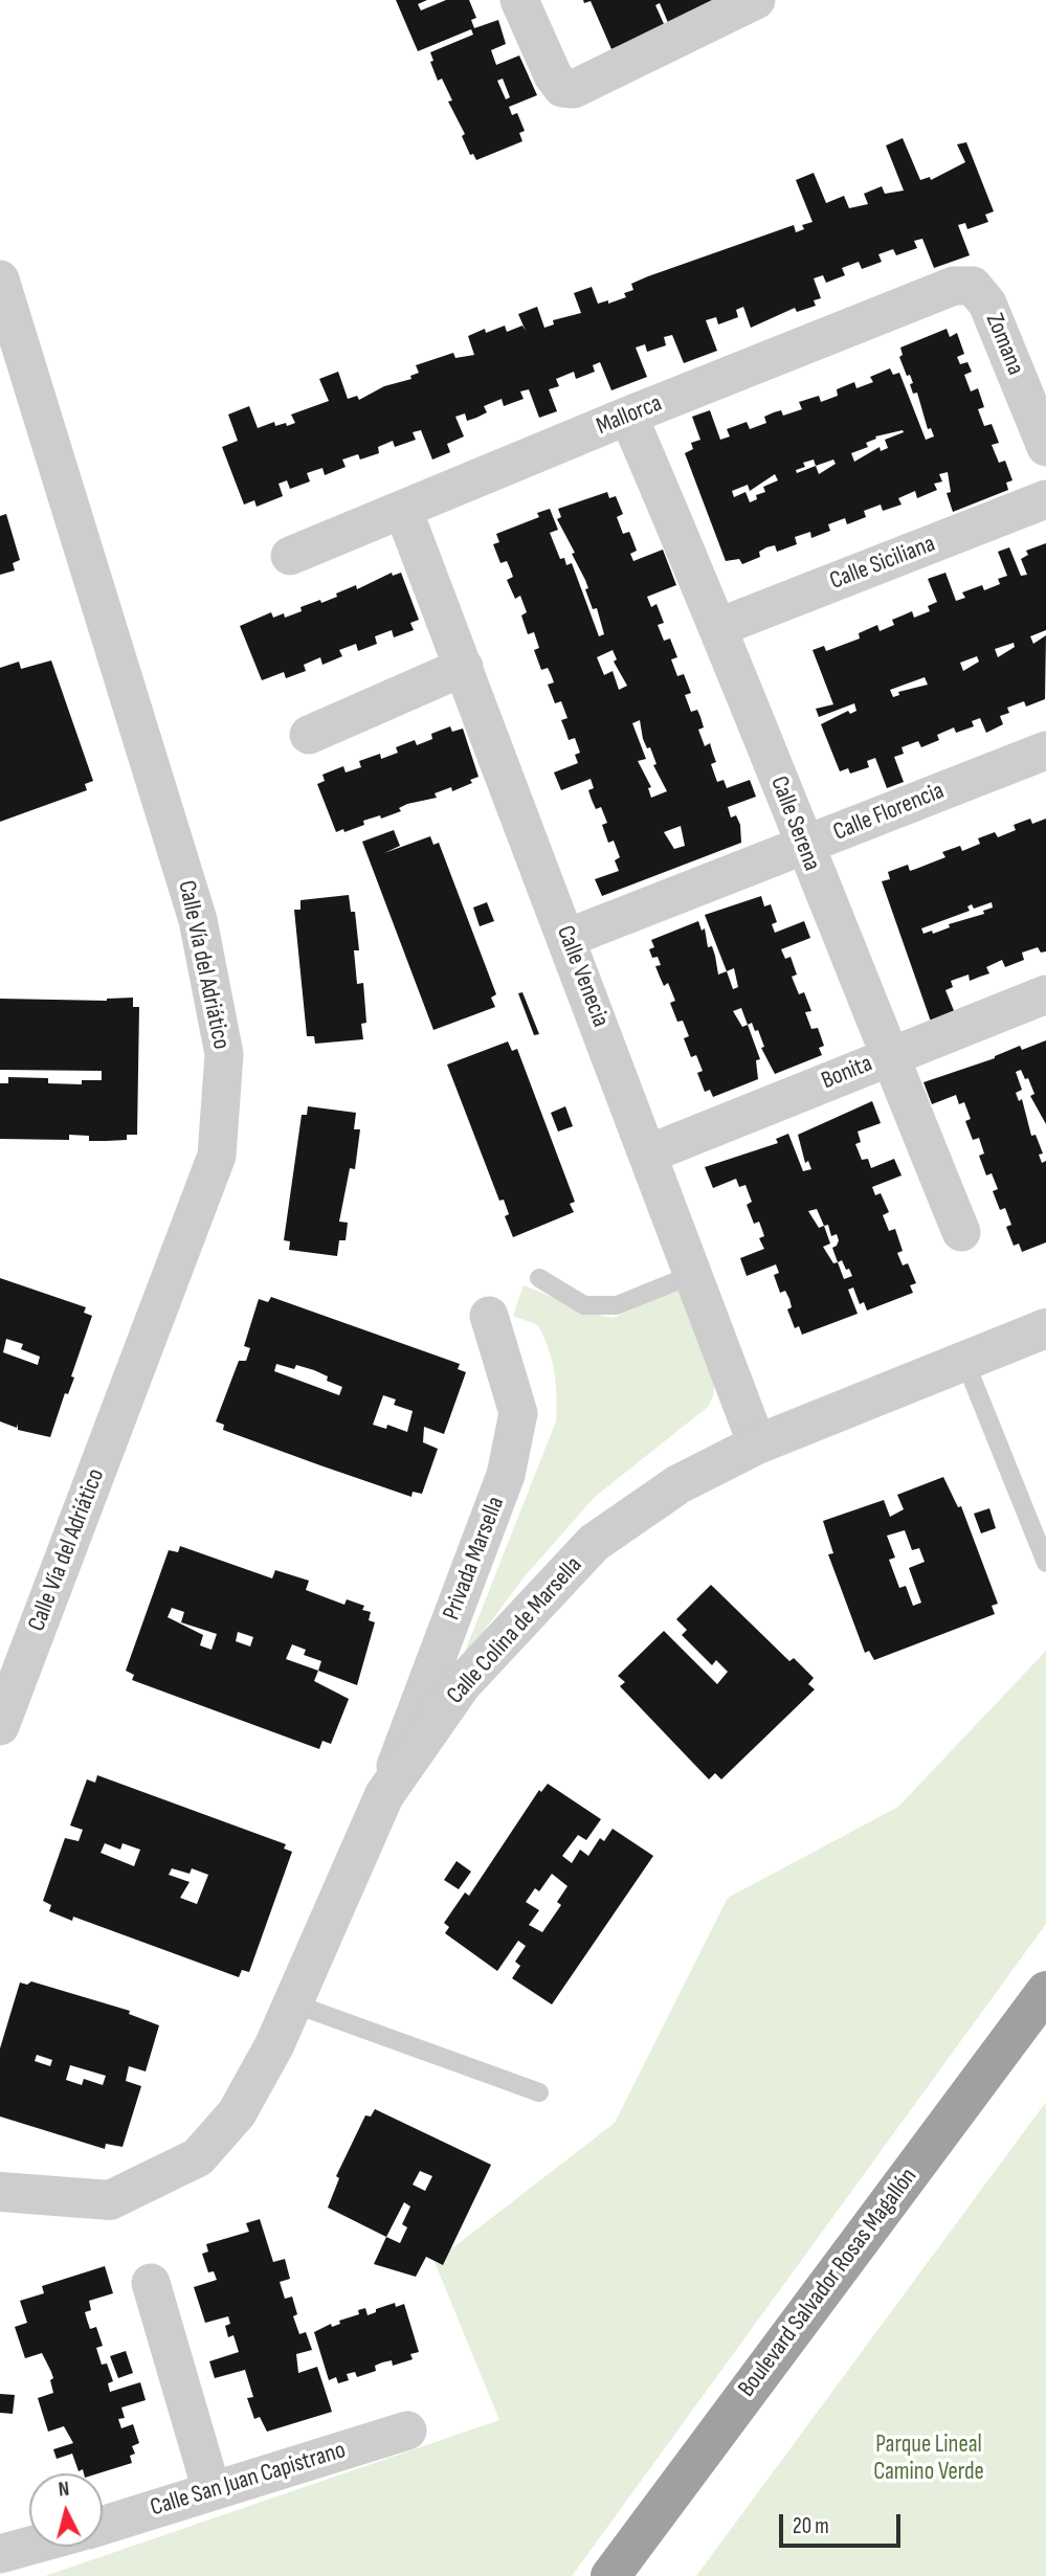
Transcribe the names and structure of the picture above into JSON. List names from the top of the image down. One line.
{"streets":{"highway":["Boulevard Salvador Rosas Magallón"],"street":["Zomana","Mallorca","Calle Siciliana","Calle Florencia","Calle Serena","Calle Vía del Adriático","Calle Venecia","Bonita","Privada Marsella","Calle Colina de Marsella","Calle San Juan Capistrano"]},"crossings":[["Zomana","Mallorca"],["Mallorca","Calle Serena"],["Mallorca","Calle Venecia"],["Calle Siciliana","Calle Serena"],["Calle Florencia","Calle Serena"],["Calle Florencia","Calle Venecia"],["Calle Serena","Bonita"],["Calle Venecia","Bonita"],["Calle Venecia","Calle Colina de Marsella"],["Privada Marsella","Calle Colina de Marsella"]],"parks":["Parque Lineal Camino Verde"],"scale_bar":"20 m","north":"top"}
